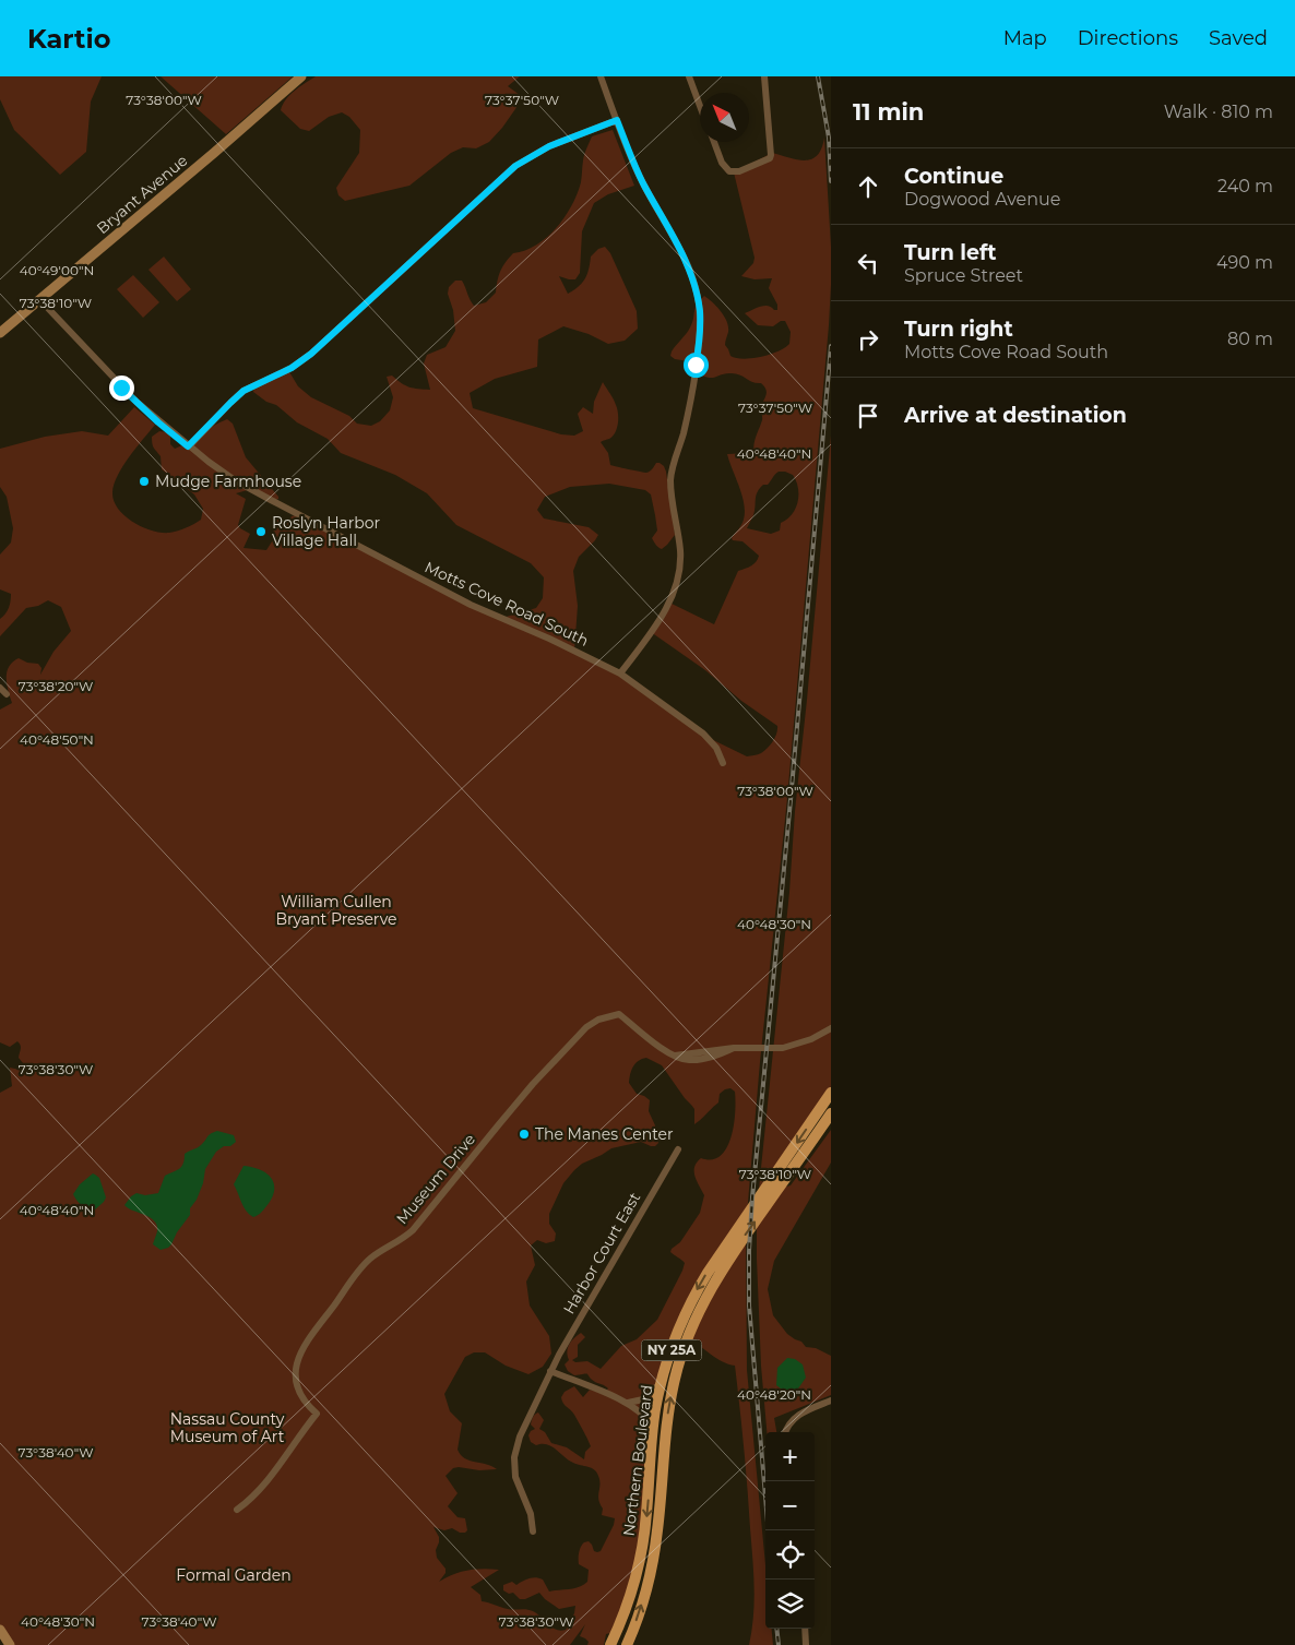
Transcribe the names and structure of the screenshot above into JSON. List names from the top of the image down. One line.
{"streets":{"main road":["Bryant Avenue","NY 25A","Northern Boulevard"],"street":["Motts Cove Road South","Museum Drive","Harbor Court East"]},"crossings":[["Bryant Avenue","Motts Cove Road South"]],"parks":["William Cullen Bryant Preserve","Nassau County Museum of Art","Formal Garden"],"places":["Mudge Farmhouse","Roslyn Harbor Village Hall","The Manes Center"],"north":"top left","page":{"header":"Kartio","nav":["Map","Directions","Saved"],"heading":["11 min","Walk · 810 m"],"list":[["Continue","Dogwood Avenue","240 m"],["Turn left","Spruce Street","490 m"],["Turn right","Motts Cove Road South","80 m"],"Arrive at destination"],"map_buttons":["+","−"]},"coordinates":["73°37'50\"W","73°38'00\"W","40°49'00\"N","73°38'10\"W","40°48'40\"N","73°38'20\"W","40°48'50\"N","40°48'30\"N","73°38'30\"W","40°48'20\"N","73°38'40\"W"]}
